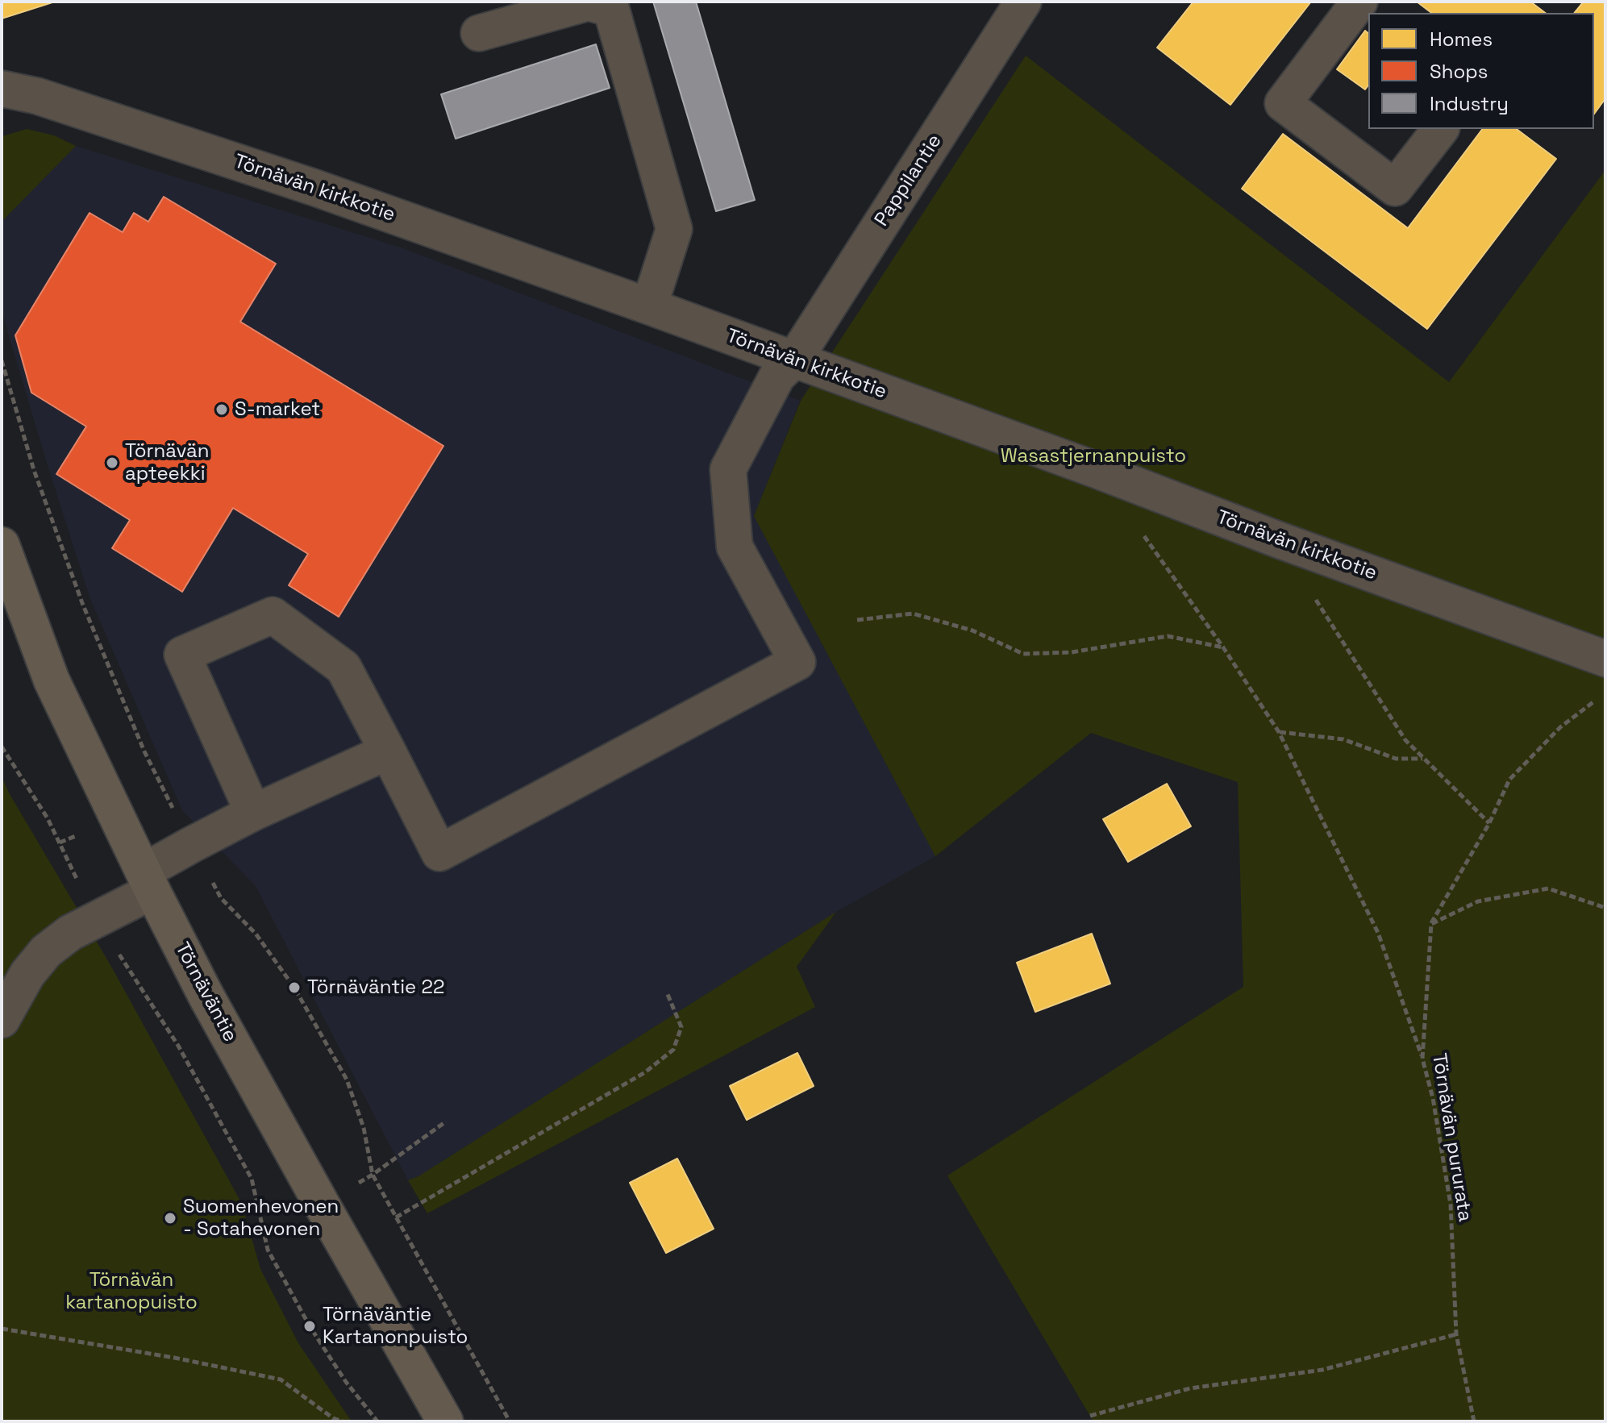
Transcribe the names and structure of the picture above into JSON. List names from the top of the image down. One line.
{"streets":{"main road":["Törnäväntie"],"street":["Pappilantie","Törnävän kirkkotie"],"path":["Törnävän pururata"]},"crossings":[["Pappilantie","Törnävän kirkkotie"]],"parks":["Wasastjernanpuisto","Törnävän kartanopuisto"],"places":["S-market","Törnävän apteekki","Törnäväntie 22","Suomenhevonen - Sotahevonen","Törnäväntie Kartanonpuisto"],"legend":["Homes","Shops","Industry"]}
